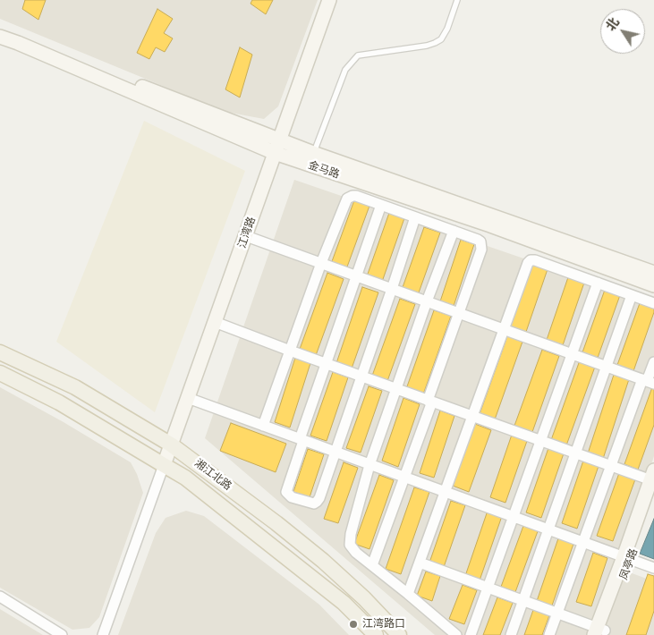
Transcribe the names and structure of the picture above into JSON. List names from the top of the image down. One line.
{"streets":{"main road":["湘江北路"],"street":["金马路","江湾路","凤亭路"]},"crossings":[["金马路","江湾路"],["江湾路","湘江北路"]],"places":["江湾路口"],"north":"top left"}
